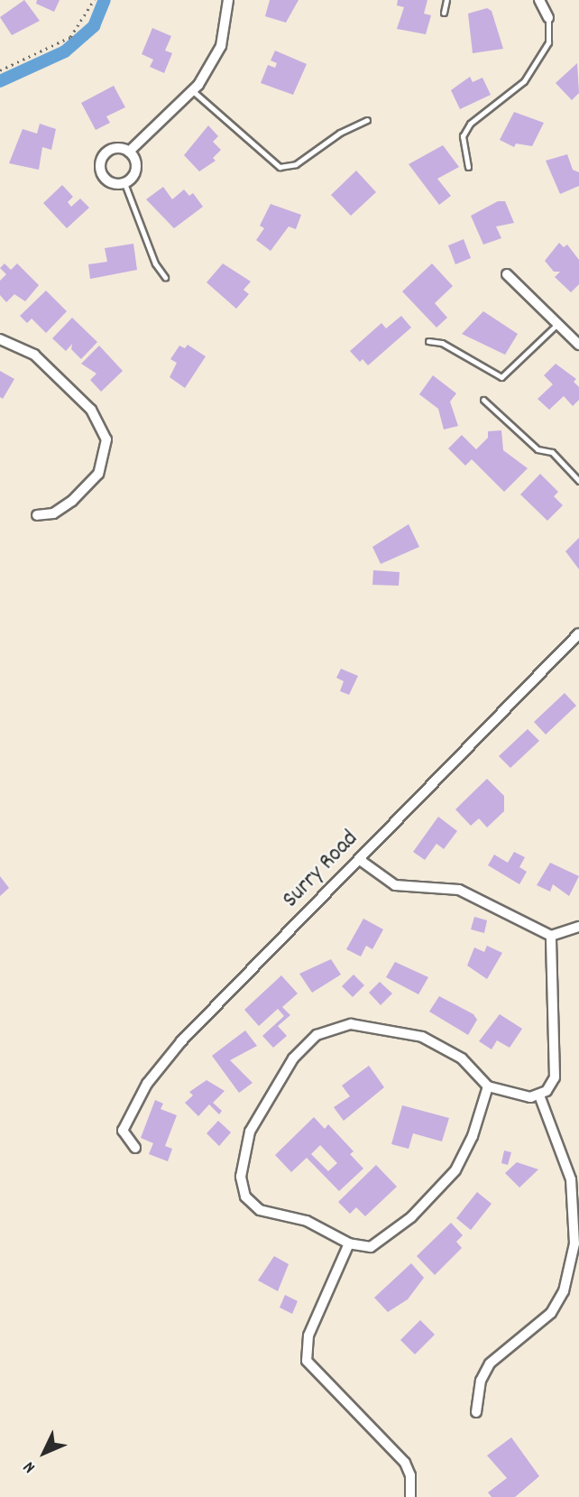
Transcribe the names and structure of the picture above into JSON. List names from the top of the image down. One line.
{"streets":{"street":["Surry Road"]},"north":"bottom left"}
